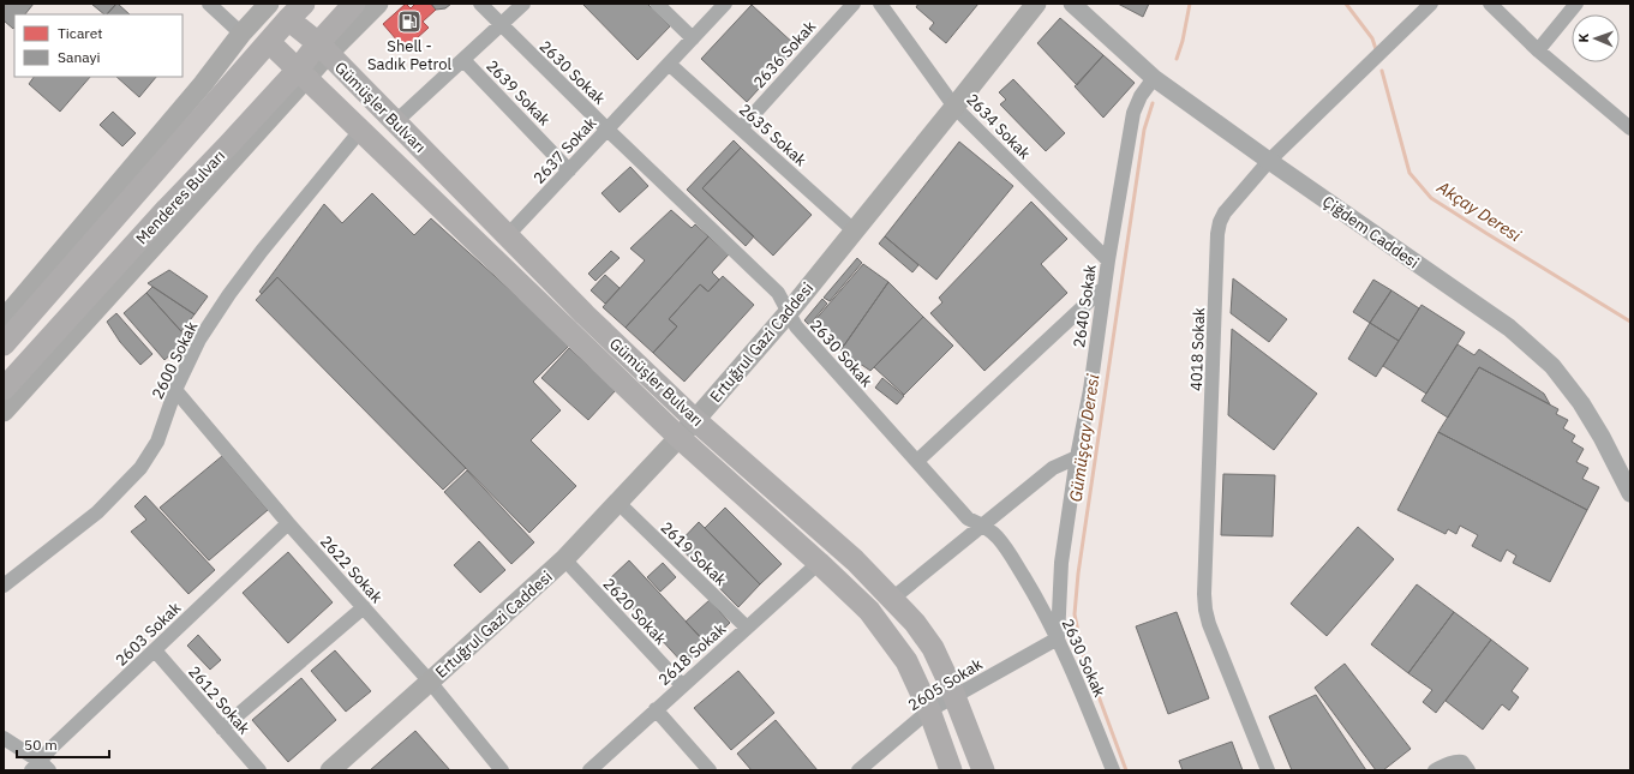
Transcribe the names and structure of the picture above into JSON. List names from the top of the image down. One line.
{"streets":{"main road":["Gümüşler Bulvarı","Menderes Bulvarı","Ertuğrul Gazi Caddesi"],"street":["2636 Sokak","2630 Sokak","2639 Sokak","2634 Sokak","2635 Sokak","2637 Sokak","Çiğdem Caddesi","2640 Sokak","4018 Sokak","2600 Sokak","2619 Sokak","2622 Sokak","2620 Sokak","2603 Sokak","2618 Sokak","2605 Sokak","2612 Sokak"]},"crossings":[["2636 Sokak","2635 Sokak"],["2630 Sokak","2637 Sokak"],["2630 Sokak","2640 Sokak"],["2630 Sokak","Ertuğrul Gazi Caddesi"],["2630 Sokak","2605 Sokak"],["2639 Sokak","2637 Sokak"],["Gümüşler Bulvarı","2637 Sokak"],["Gümüşler Bulvarı","Menderes Bulvarı"],["Gümüşler Bulvarı","Ertuğrul Gazi Caddesi"],["Gümüşler Bulvarı","2600 Sokak"],["Gümüşler Bulvarı","2618 Sokak"],["Gümüşler Bulvarı","2605 Sokak"],["2634 Sokak","2640 Sokak"],["2634 Sokak","Ertuğrul Gazi Caddesi"],["2635 Sokak","2637 Sokak"],["2635 Sokak","Ertuğrul Gazi Caddesi"],["Çiğdem Caddesi","2640 Sokak"],["Çiğdem Caddesi","4018 Sokak"],["2640 Sokak","2605 Sokak"],["Ertuğrul Gazi Caddesi","2619 Sokak"],["Ertuğrul Gazi Caddesi","2622 Sokak"],["Ertuğrul Gazi Caddesi","2620 Sokak"],["2600 Sokak","2622 Sokak"],["2619 Sokak","2618 Sokak"],["2622 Sokak","2603 Sokak"],["2620 Sokak","2618 Sokak"],["2603 Sokak","2612 Sokak"]],"water":["Akçay Deresi","Gümüşçay Deresi"],"places":{"fuel station":["Shell - Sadık Petrol"]},"legend":["Ticaret","Sanayi"],"scale_bar":"50 m","north":"left"}
